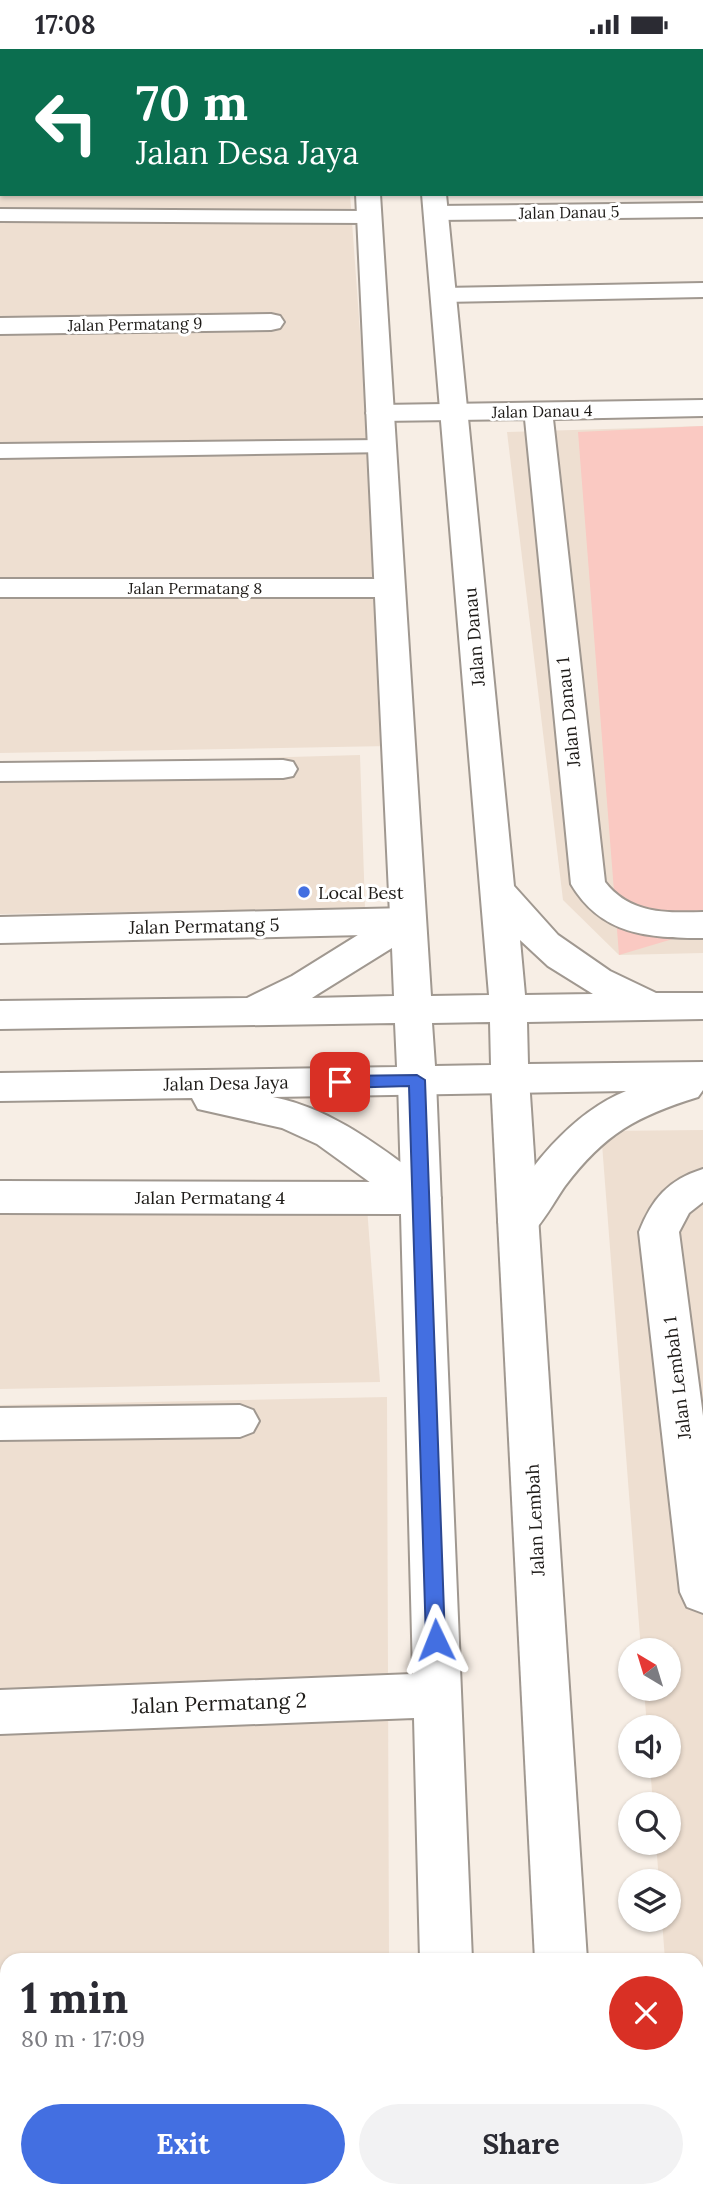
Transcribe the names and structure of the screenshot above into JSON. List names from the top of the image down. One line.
{"streets":{"street":["Jalan Danau 5","Jalan Permatang 9","Jalan Danau 4","Jalan Permatang 8","Jalan Danau","Jalan Danau 1","Jalan Permatang 5","Jalan Desa Jaya","Jalan Permatang 4","Jalan Lembah 1","Jalan Lembah","Jalan Permatang 2"]},"crossings":[["Jalan Danau 5","Jalan Danau"],["Jalan Danau 4","Jalan Danau"],["Jalan Danau 4","Jalan Danau 1"],["Jalan Danau","Jalan Desa Jaya"],["Jalan Danau","Jalan Lembah"],["Jalan Desa Jaya","Jalan Lembah"]],"places":["Local Best"],"north":"top left","page":{"status":"17:08","turn":["70 m","Jalan Desa Jaya"],"heading":["1 min","80 m · 17:09"],"buttons":["Exit","Share"]}}
